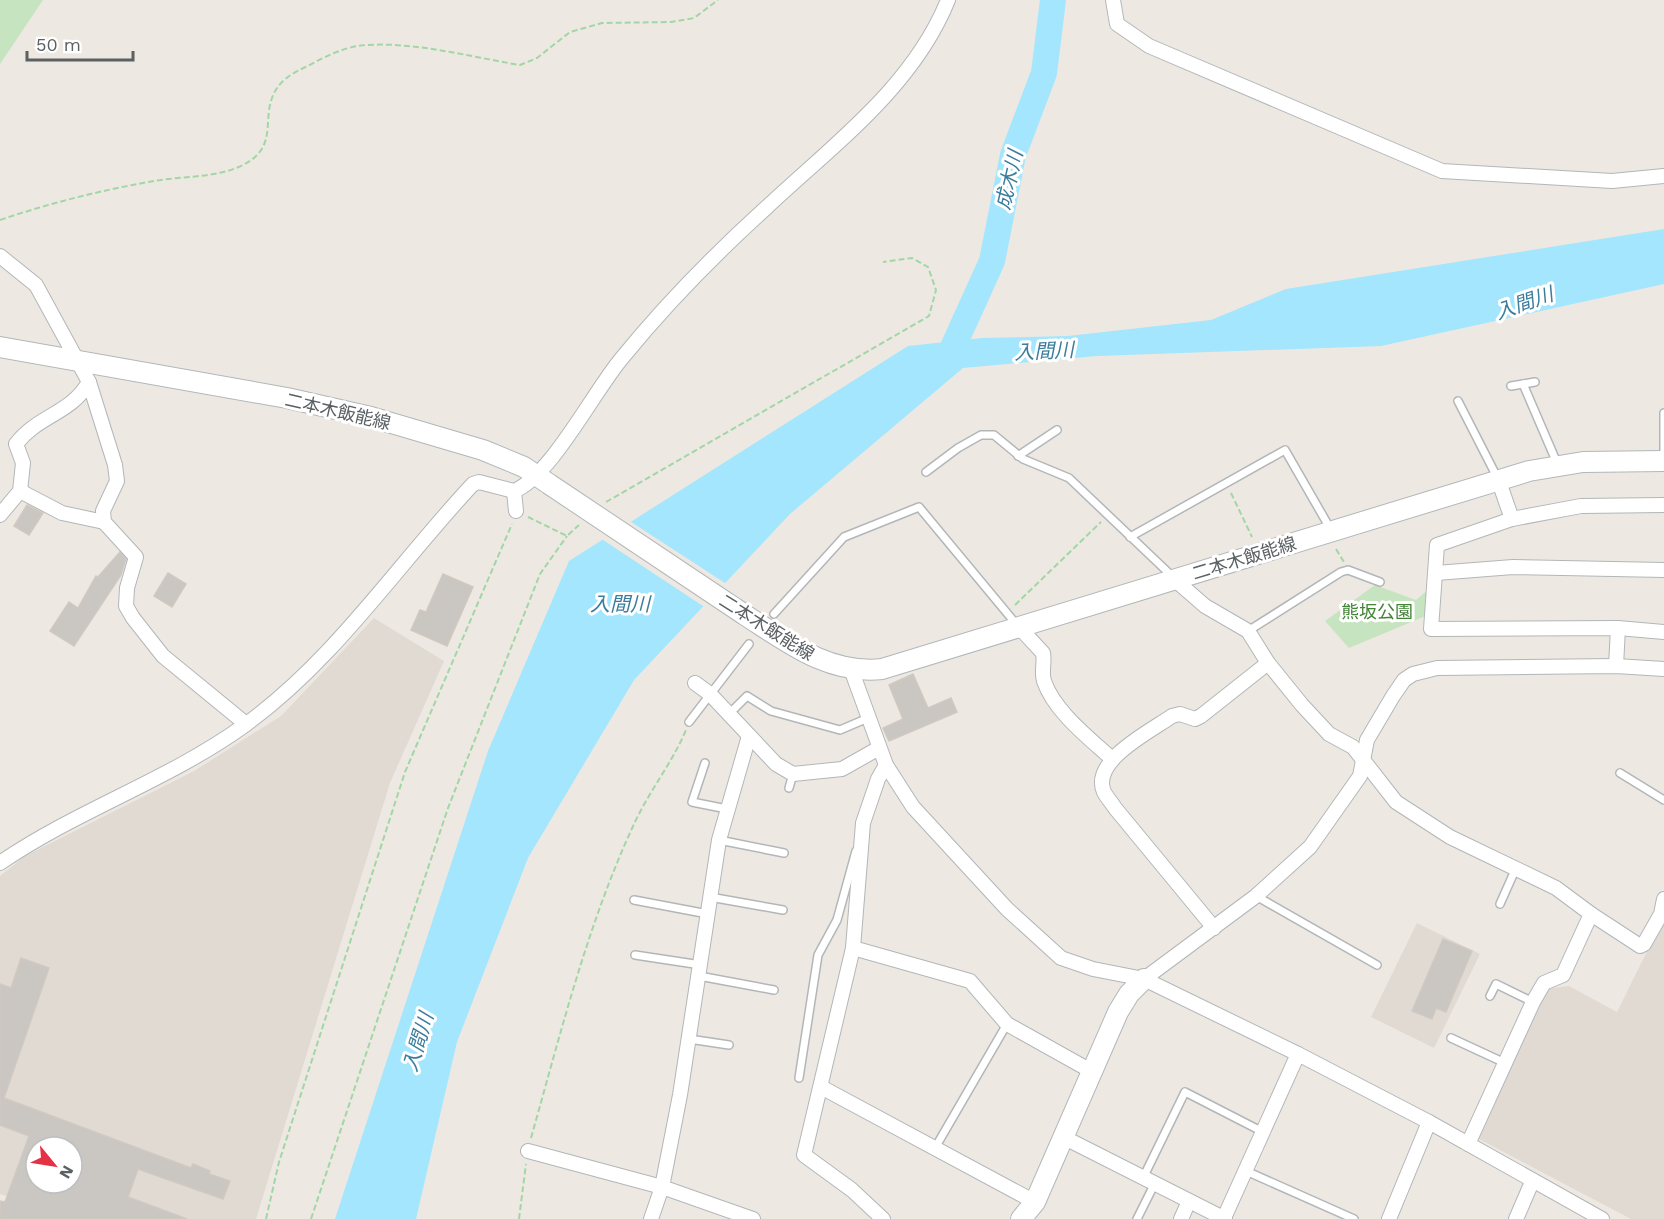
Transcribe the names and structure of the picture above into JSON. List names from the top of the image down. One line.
{"streets":{"main road":["二本木飯能線"]},"water":["成木川","入間川"],"parks":["熊坂公園"],"scale_bar":"50 m","north":"bottom right"}
